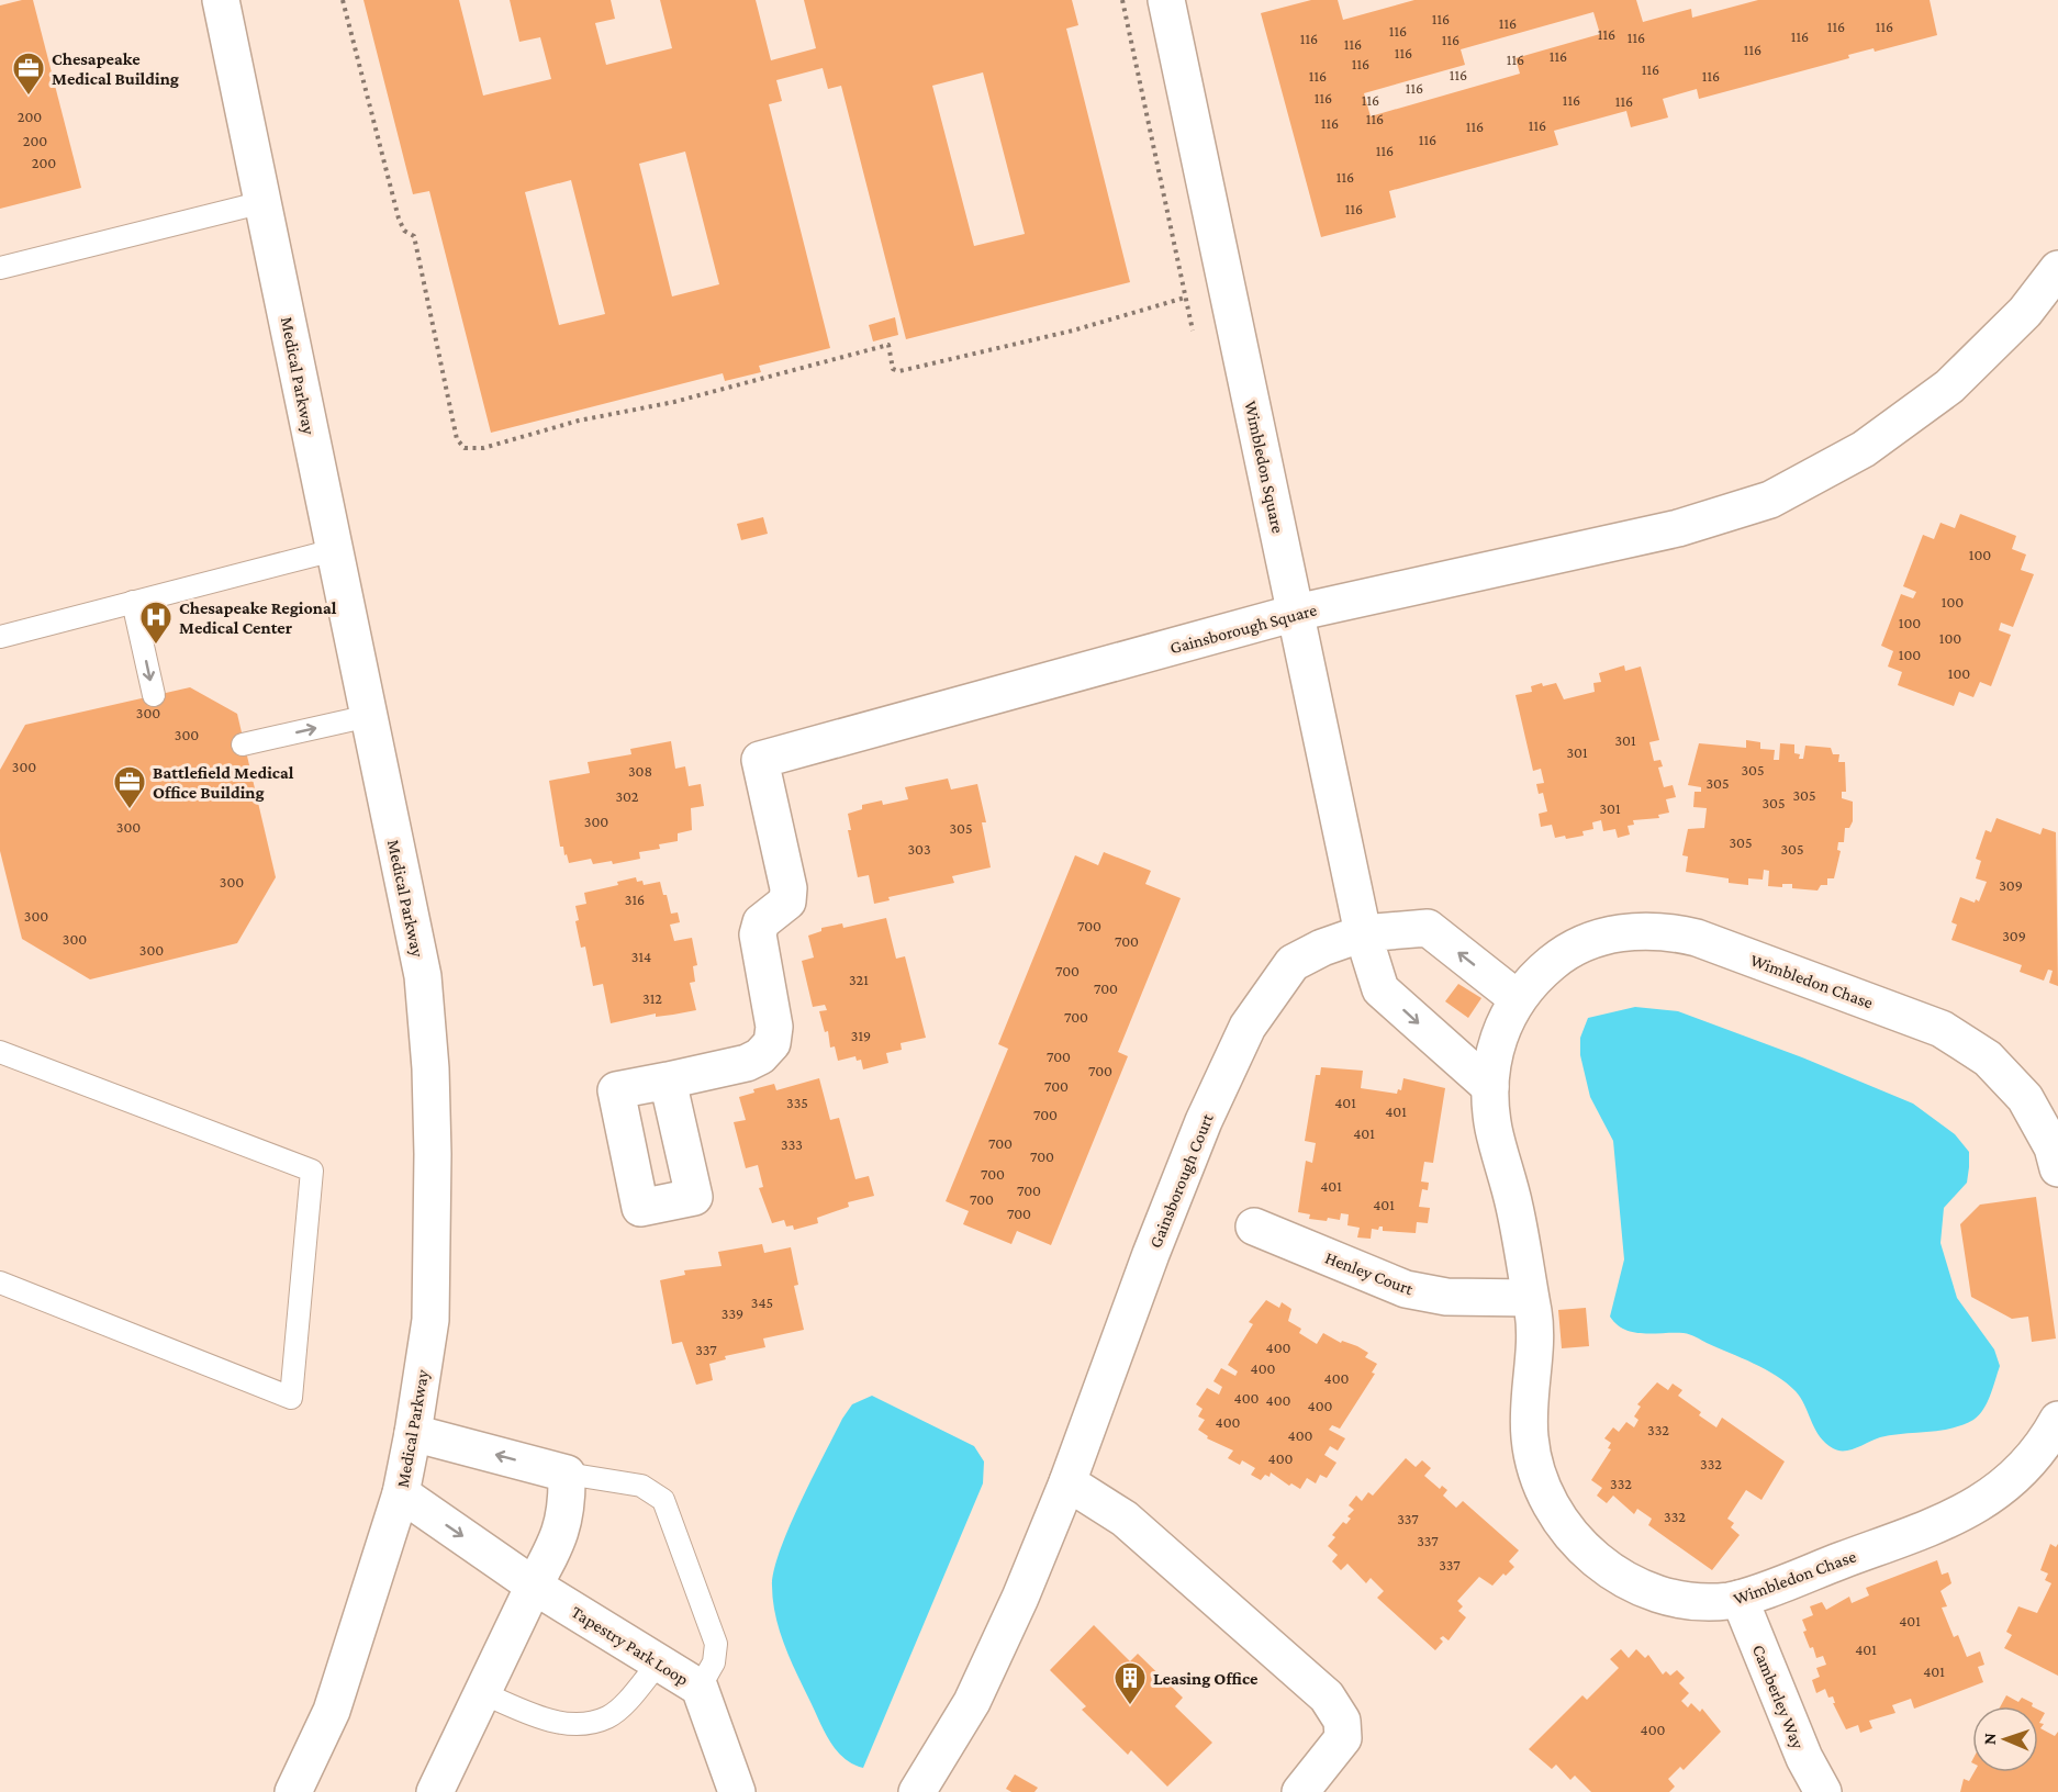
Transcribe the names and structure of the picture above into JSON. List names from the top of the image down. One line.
{"streets":{"street":["Medical Parkway","Wimbledon Square","Gainsborough Square","Wimbledon Chase","Gainsborough Court","Henley Court","Tapestry Park Loop","Camberley Way"]},"crossings":[["Medical Parkway","Tapestry Park Loop"],["Wimbledon Square","Gainsborough Square"],["Wimbledon Square","Gainsborough Court"],["Wimbledon Chase","Henley Court"],["Wimbledon Chase","Camberley Way"]],"places":{"office":["Chesapeake Medical Building","Battlefield Medical Office Building"],"hospital":["Chesapeake Regional Medical Center"],"building":["Leasing Office"]},"house_numbers":["116","116","116","116","116","116","116","116","116","116","116","116","116","116","116","116","116","116","116","116","116","116","116","116","116","200","116","116","116","116","116","200","116","200","116","116","100","100","100","100","100","100","300","300","301","301","300","305","308","305","305","302","305","301","300","300","305","305","303","305","300","309","316","300","700","309","300","700","300","314","700","321","700","312","700","319","700","700","700","335","401","401","700","401","700","333","700","700","401","700","700","401","700","345","339","400","337","400","400","400","400","400","400","332","400","400","332","332","332","337","337","337","401","401","401","400"],"north":"left"}
